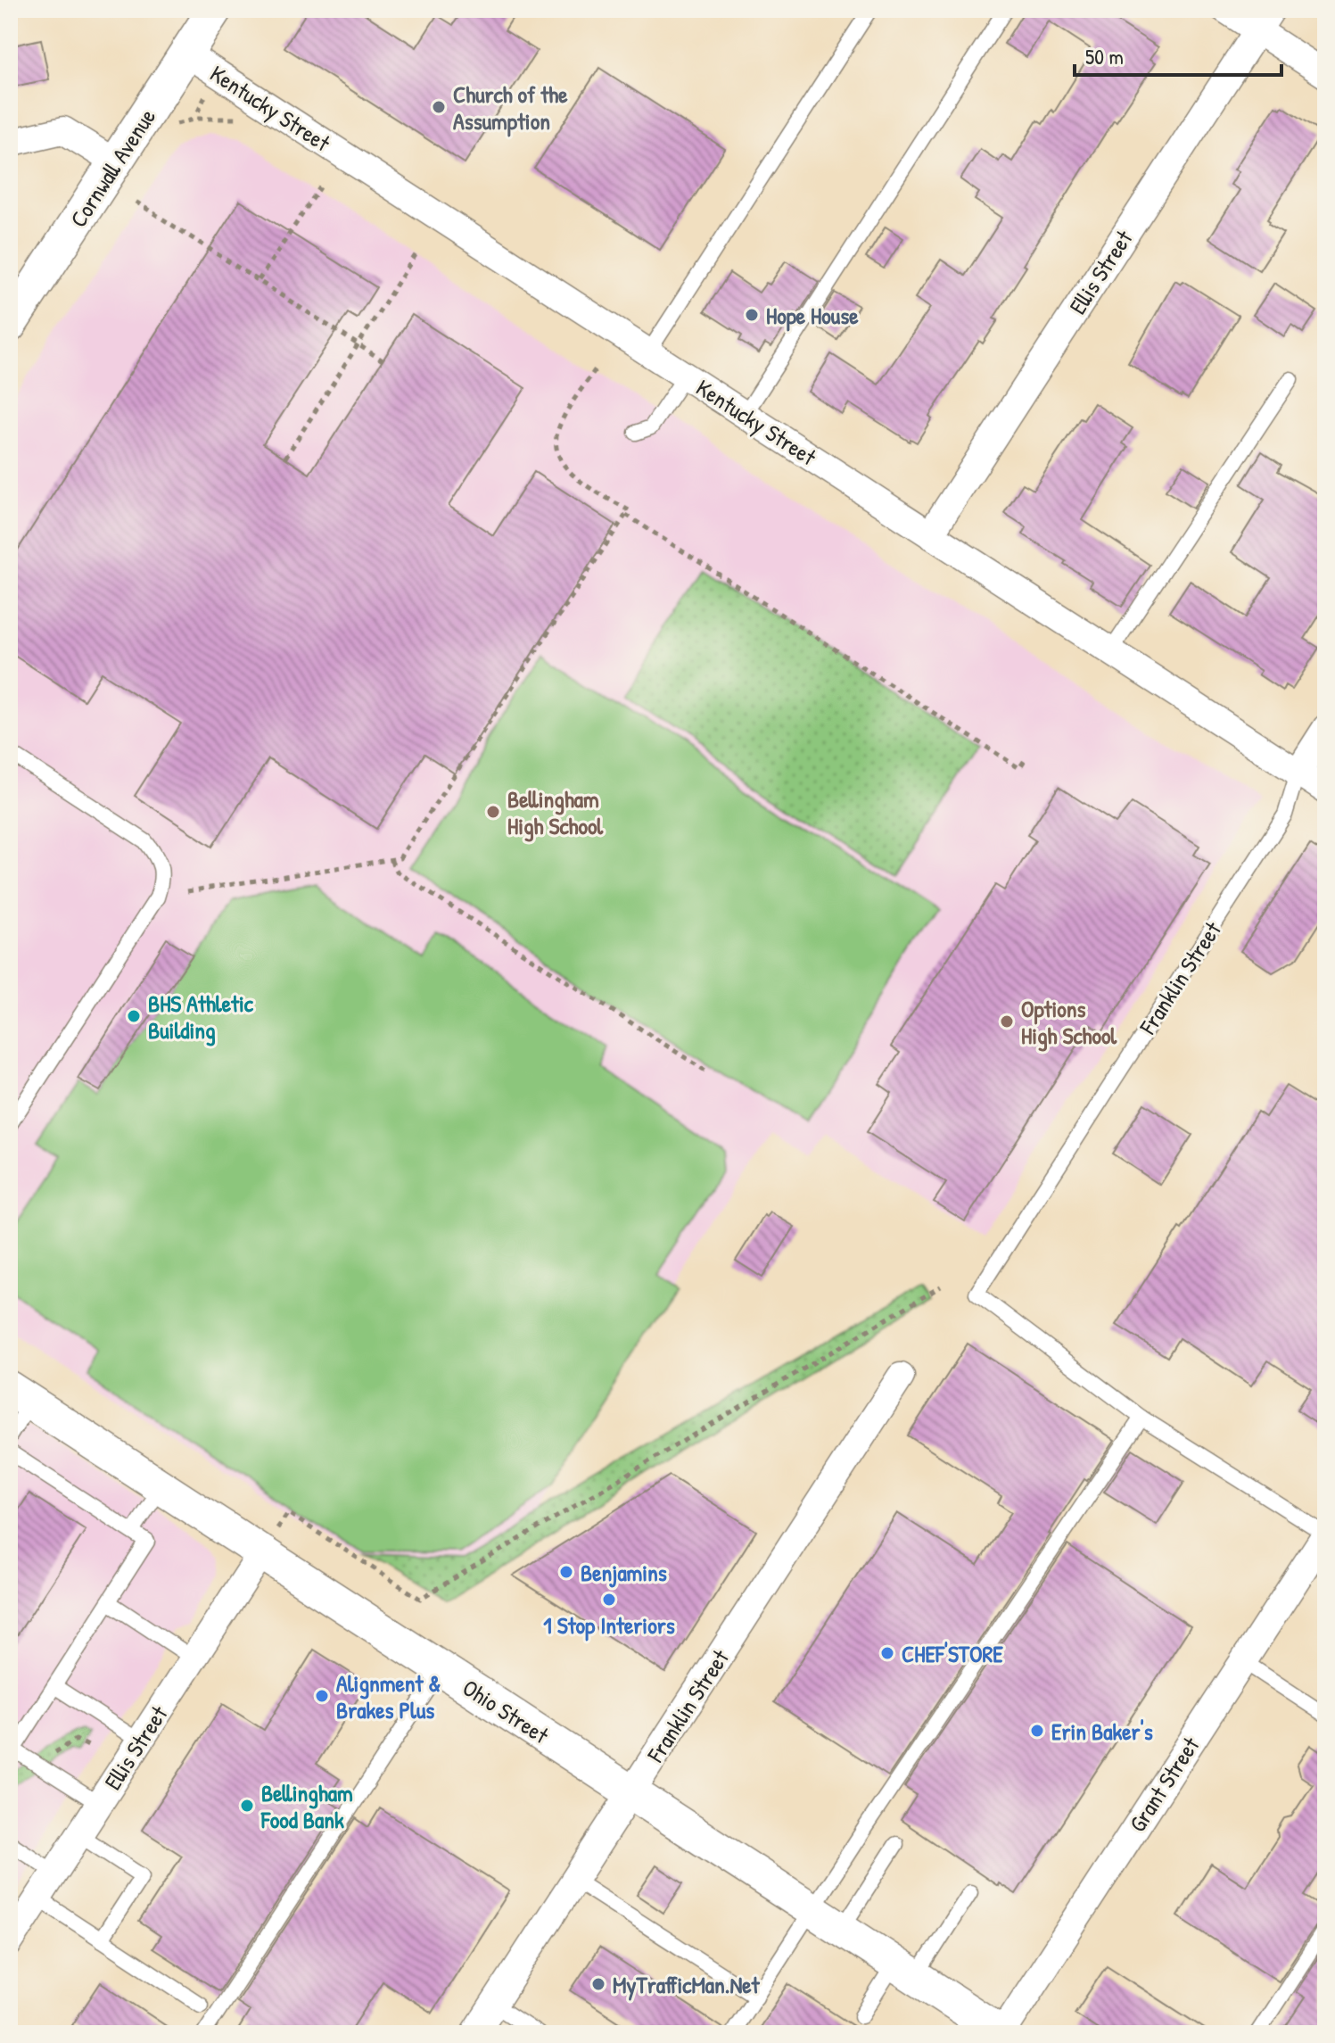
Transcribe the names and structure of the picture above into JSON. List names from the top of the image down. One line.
{"streets":{"street":["Kentucky Street","Cornwall Avenue","Ellis Street","Franklin Street","Ohio Street","Grant Street"]},"crossings":[["Kentucky Street","Cornwall Avenue"],["Kentucky Street","Ellis Street"],["Kentucky Street","Franklin Street"],["Ellis Street","Ohio Street"],["Franklin Street","Ohio Street"],["Ohio Street","Grant Street"]],"places":["Church of the Assumption","Hope House","Bellingham High School","BHS Athletic Building","Options High School","Benjamins","1 Stop Interiors","CHEF'STORE","Alignment & Brakes Plus","Erin Baker's","Bellingham Food Bank","MyTrafficMan.Net"],"scale_bar":"50 m"}
